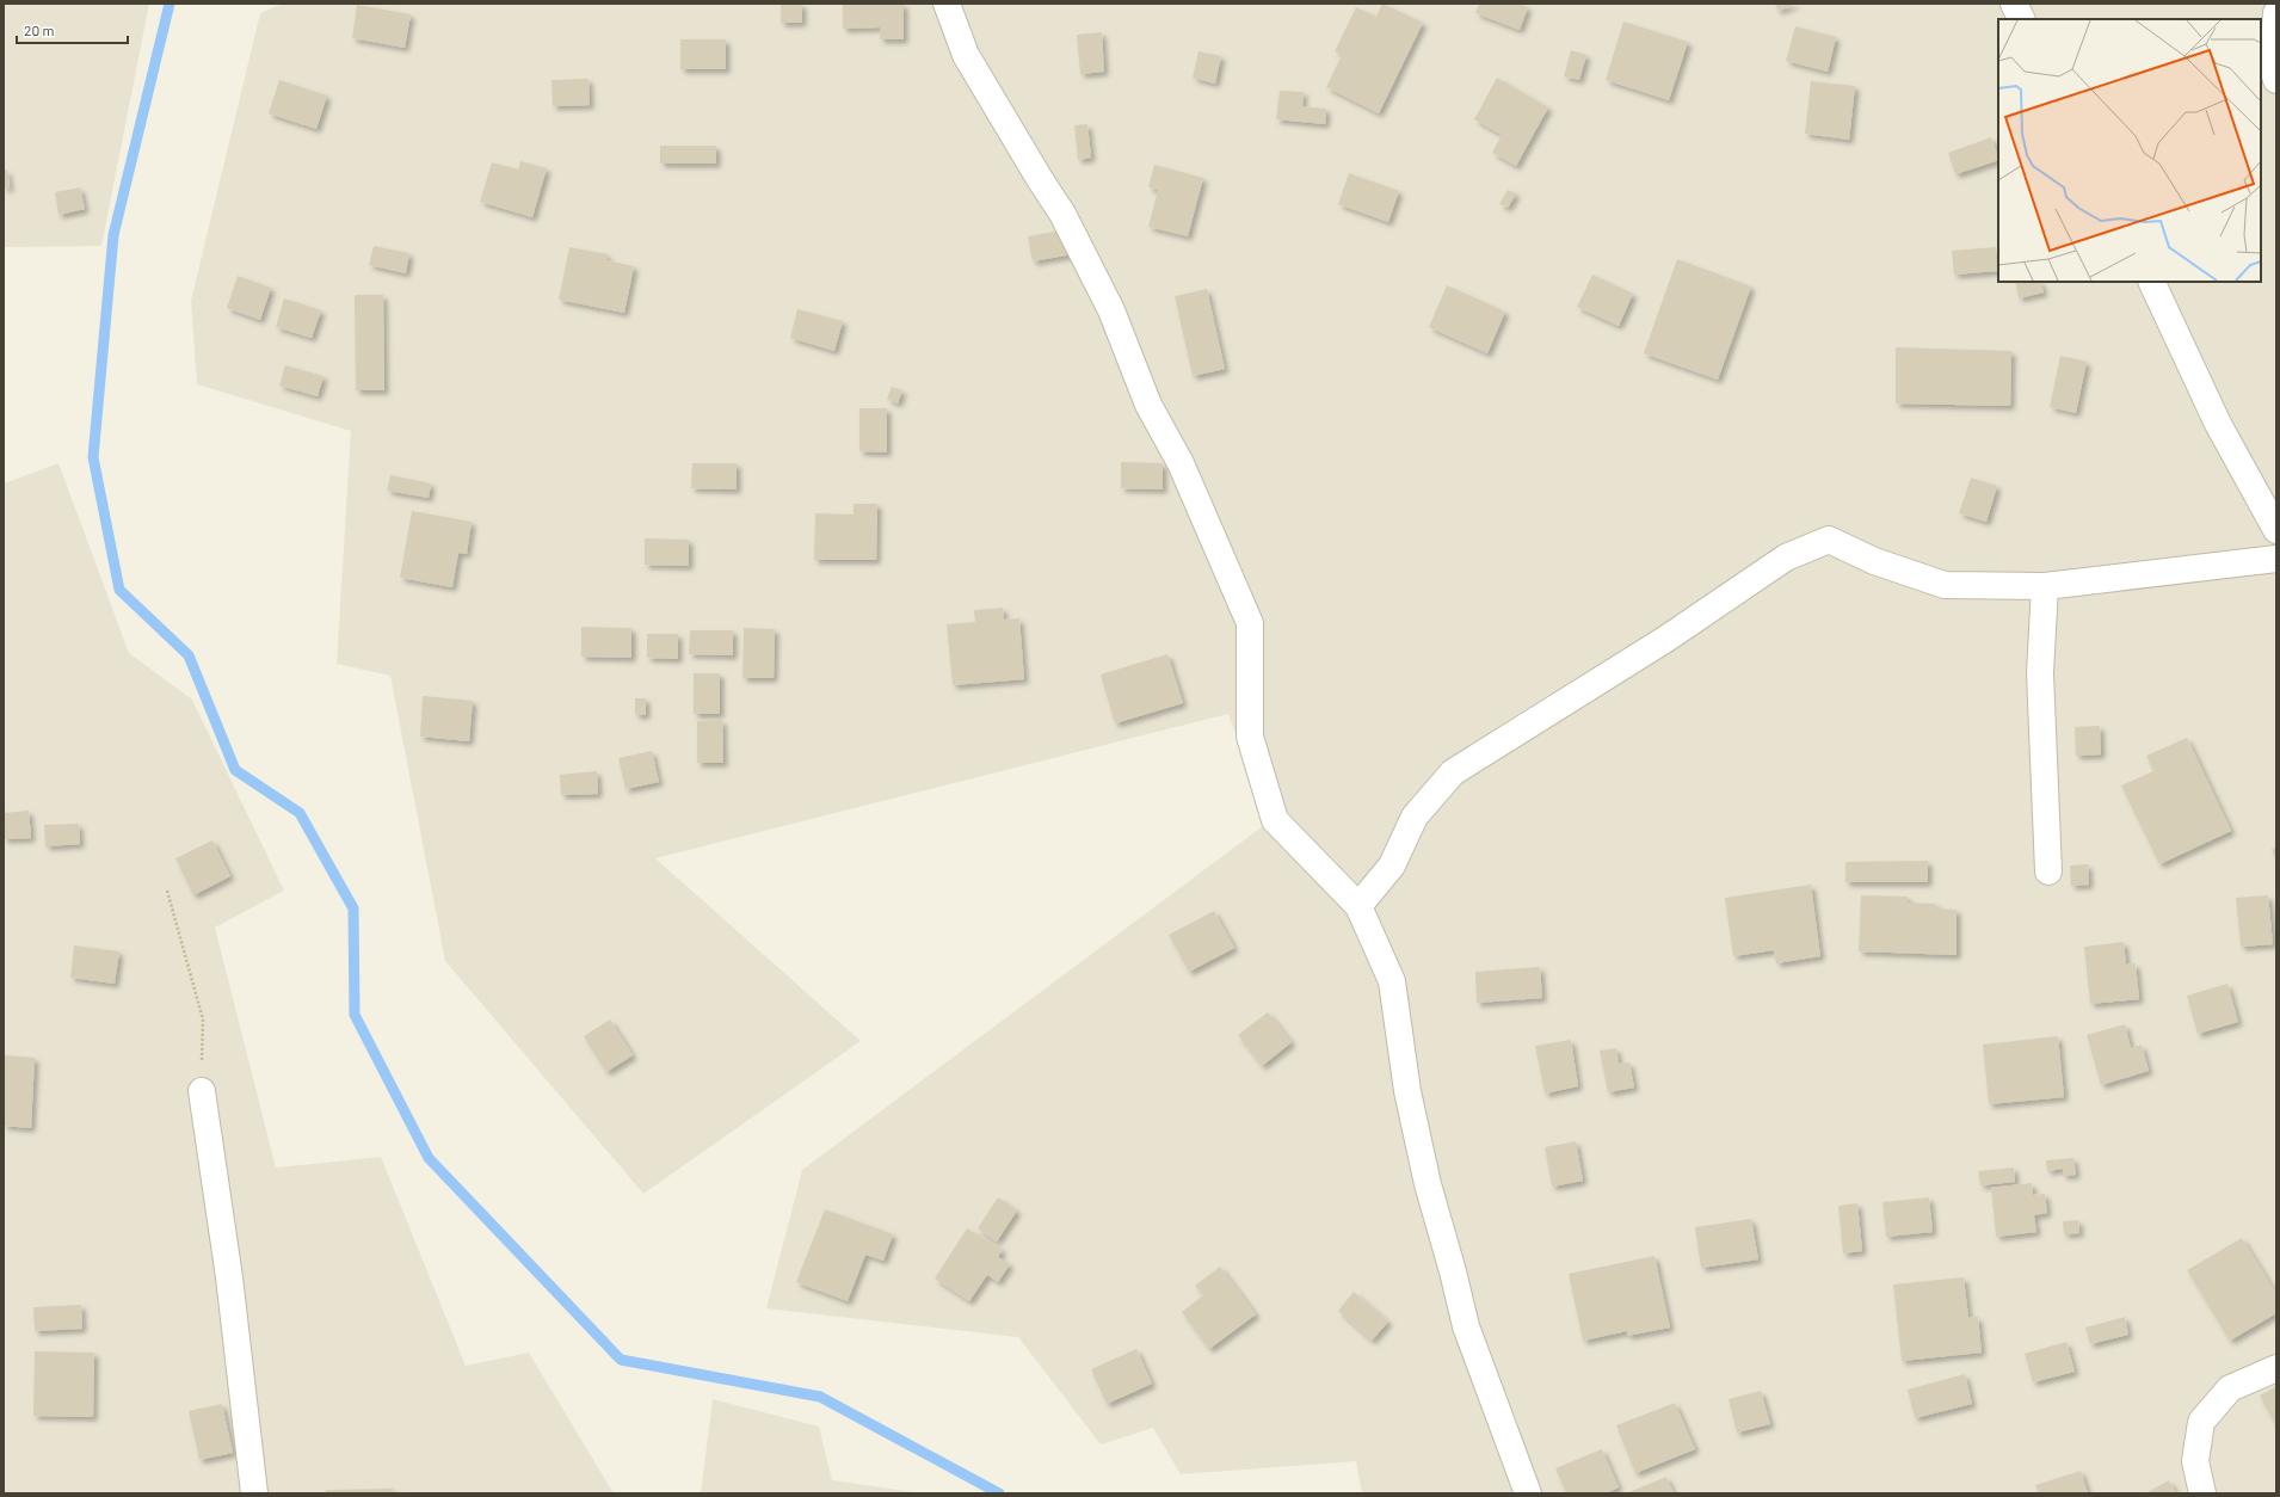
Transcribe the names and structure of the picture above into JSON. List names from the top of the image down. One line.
{"scale_bar":"20 m"}
